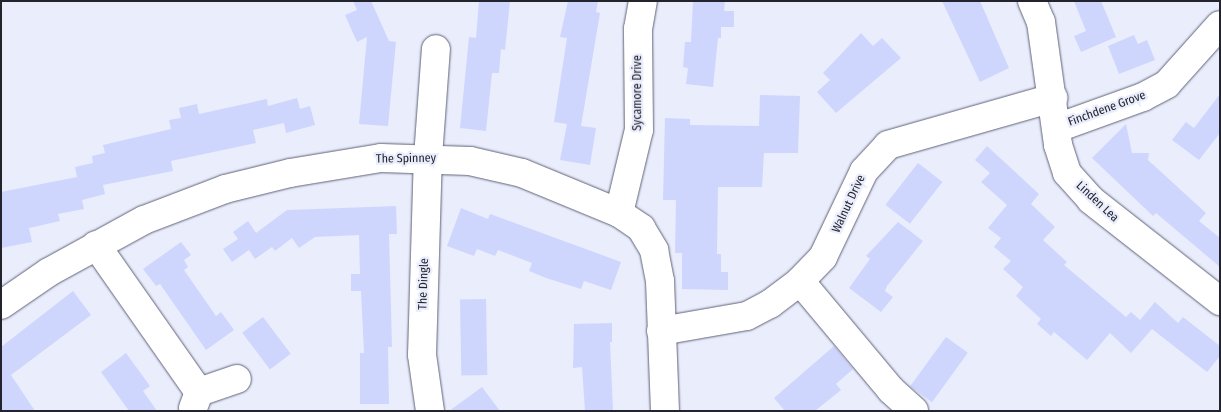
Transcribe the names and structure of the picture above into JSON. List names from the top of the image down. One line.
{"streets":{"street":["Sycamore Drive","Finchdene Grove","The Spinney","Linden Lea","Walnut Drive","The Dingle"]},"crossings":[["Sycamore Drive","The Spinney"],["Finchdene Grove","Linden Lea"],["The Spinney","Walnut Drive"],["The Spinney","The Dingle"],["Linden Lea","Walnut Drive"]]}
